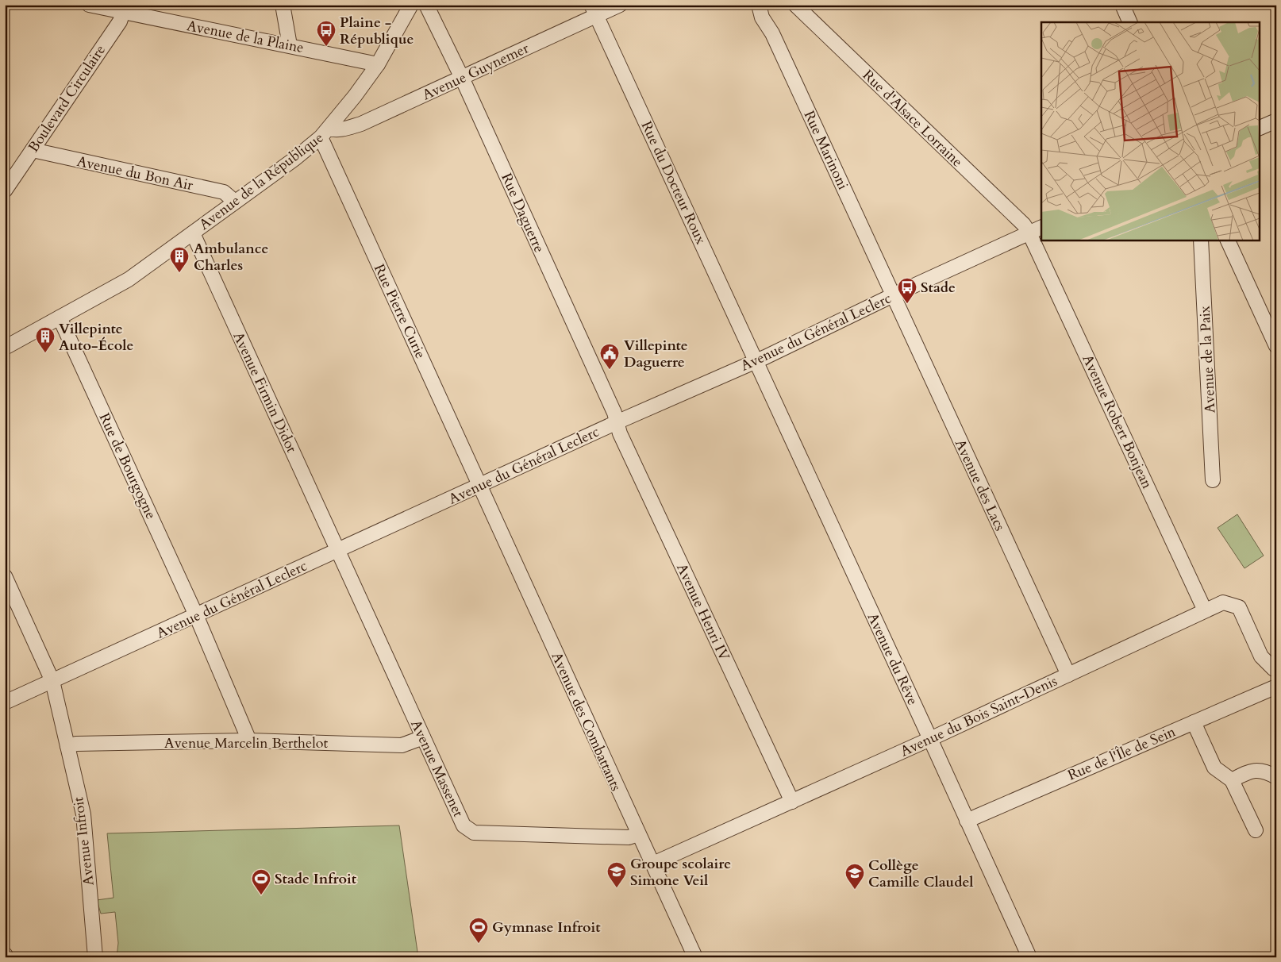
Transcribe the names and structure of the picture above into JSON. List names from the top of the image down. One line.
{"streets":{"street":["Avenue de la Plaine","Avenue Guynemer","Boulevard Circulaire","Rue d'Alsace Lorraine","Rue Marinoni","Avenue du Bon Air","Avenue de la République","Rue du Docteur Roux","Rue Daguerre","Rue Pierre Curie","Avenue du Général Leclerc","Avenue de la Paix","Avenue Firmin Didot","Avenue Robert Bonjean","Rue de Bourgogne","Avenue des Lacs","Avenue Henri IV","Avenue du Rêve","Avenue du Bois Saint-Denis","Avenue des Combattants","Avenue Marcelin Berthelot","Rue de l'Île de Sein","Avenue Massenet","Avenue Infroit"]},"crossings":[["Avenue de la Plaine","Boulevard Circulaire"],["Avenue de la Plaine","Avenue de la République"],["Avenue Guynemer","Avenue de la République"],["Avenue Guynemer","Rue du Docteur Roux"],["Avenue Guynemer","Rue Daguerre"],["Avenue Guynemer","Rue Pierre Curie"],["Boulevard Circulaire","Avenue du Bon Air"],["Rue d'Alsace Lorraine","Avenue du Général Leclerc"],["Rue d'Alsace Lorraine","Avenue Robert Bonjean"],["Rue Marinoni","Avenue du Général Leclerc"],["Rue Marinoni","Avenue des Lacs"],["Avenue du Bon Air","Avenue de la République"],["Avenue de la République","Rue Pierre Curie"],["Avenue de la République","Avenue Firmin Didot"],["Avenue de la République","Rue de Bourgogne"],["Rue du Docteur Roux","Avenue du Général Leclerc"],["Rue du Docteur Roux","Avenue du Rêve"],["Rue Daguerre","Avenue du Général Leclerc"],["Rue Daguerre","Avenue Henri IV"],["Rue Pierre Curie","Avenue du Général Leclerc"],["Rue Pierre Curie","Avenue des Combattants"],["Avenue du Général Leclerc","Avenue Firmin Didot"],["Avenue du Général Leclerc","Avenue Robert Bonjean"],["Avenue du Général Leclerc","Rue de Bourgogne"],["Avenue du Général Leclerc","Avenue des Lacs"],["Avenue du Général Leclerc","Avenue Henri IV"],["Avenue du Général Leclerc","Avenue du Rêve"],["Avenue du Général Leclerc","Avenue des Combattants"],["Avenue du Général Leclerc","Avenue Massenet"],["Avenue du Général Leclerc","Avenue Infroit"],["Avenue Firmin Didot","Avenue Massenet"],["Avenue Robert Bonjean","Avenue du Bois Saint-Denis"],["Rue de Bourgogne","Avenue Marcelin Berthelot"],["Avenue des Lacs","Avenue du Bois Saint-Denis"],["Avenue Henri IV","Avenue du Bois Saint-Denis"],["Avenue du Rêve","Avenue du Bois Saint-Denis"],["Avenue du Rêve","Rue de l'Île de Sein"],["Avenue du Bois Saint-Denis","Avenue des Combattants"],["Avenue des Combattants","Avenue Massenet"],["Avenue Marcelin Berthelot","Avenue Massenet"],["Avenue Marcelin Berthelot","Avenue Infroit"]],"places":{"bus stop":["Plaine - République","Stade"],"building":["Ambulance Charles","Villepinte Auto-École"],"public building":["Villepinte Daguerre"],"school or university":["Groupe scolaire Simone Veil","Collège Camille Claudel"],"sports":["Stade Infroit","Gymnase Infroit"]}}
